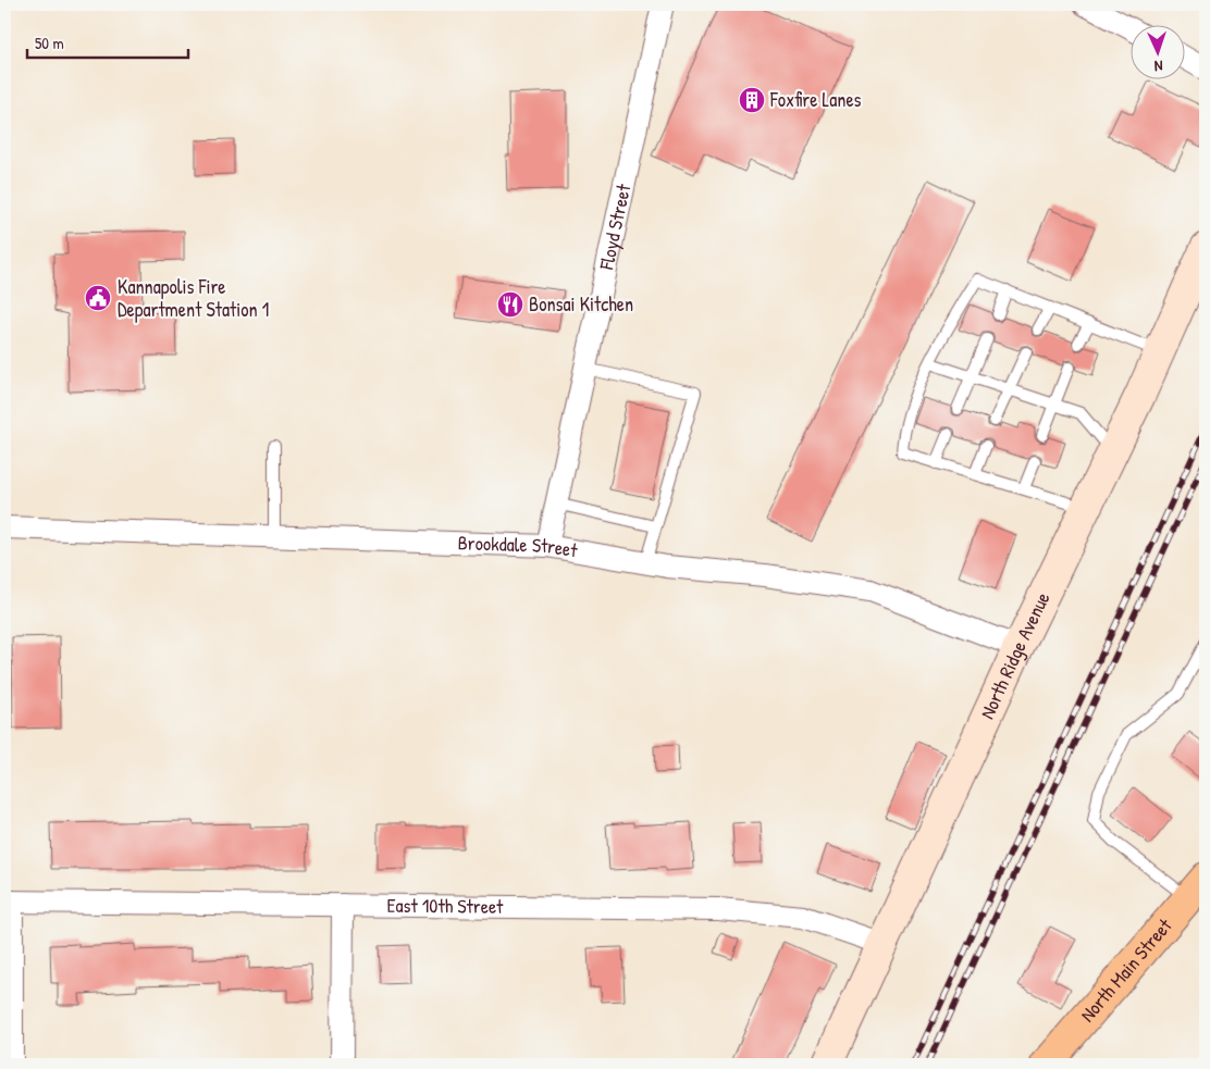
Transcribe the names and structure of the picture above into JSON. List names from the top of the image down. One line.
{"streets":{"main road":["North Main Street"],"street":["Floyd Street","Brookdale Street","North Ridge Avenue","East 10th Street"]},"crossings":[["Floyd Street","Brookdale Street"],["Brookdale Street","North Ridge Avenue"],["North Ridge Avenue","East 10th Street"]],"places":{"building":["Foxfire Lanes"],"public building":["Kannapolis Fire Department Station 1"],"restaurant":["Bonsai Kitchen"]},"scale_bar":"50 m","north":"bottom"}
